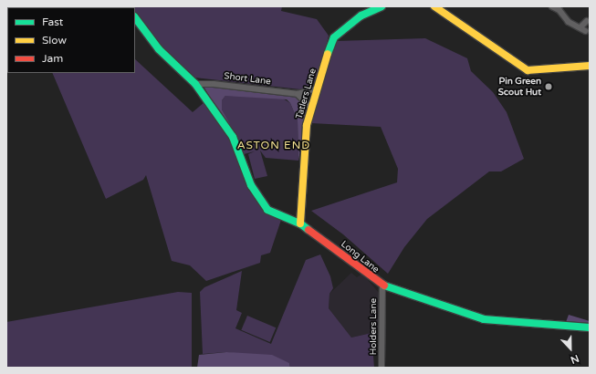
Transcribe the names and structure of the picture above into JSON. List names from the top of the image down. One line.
{"streets":{"street":["Short Lane","Tatlers Lane","Long Lane","Holders Lane"]},"crossings":[["Short Lane","Tatlers Lane"],["Short Lane","Long Lane"],["Tatlers Lane","Long Lane"],["Long Lane","Holders Lane"]],"districts":["ASTON END"],"places":["Pin Green Scout Hut"],"legend":["Fast","Slow","Jam"],"north":"bottom"}
